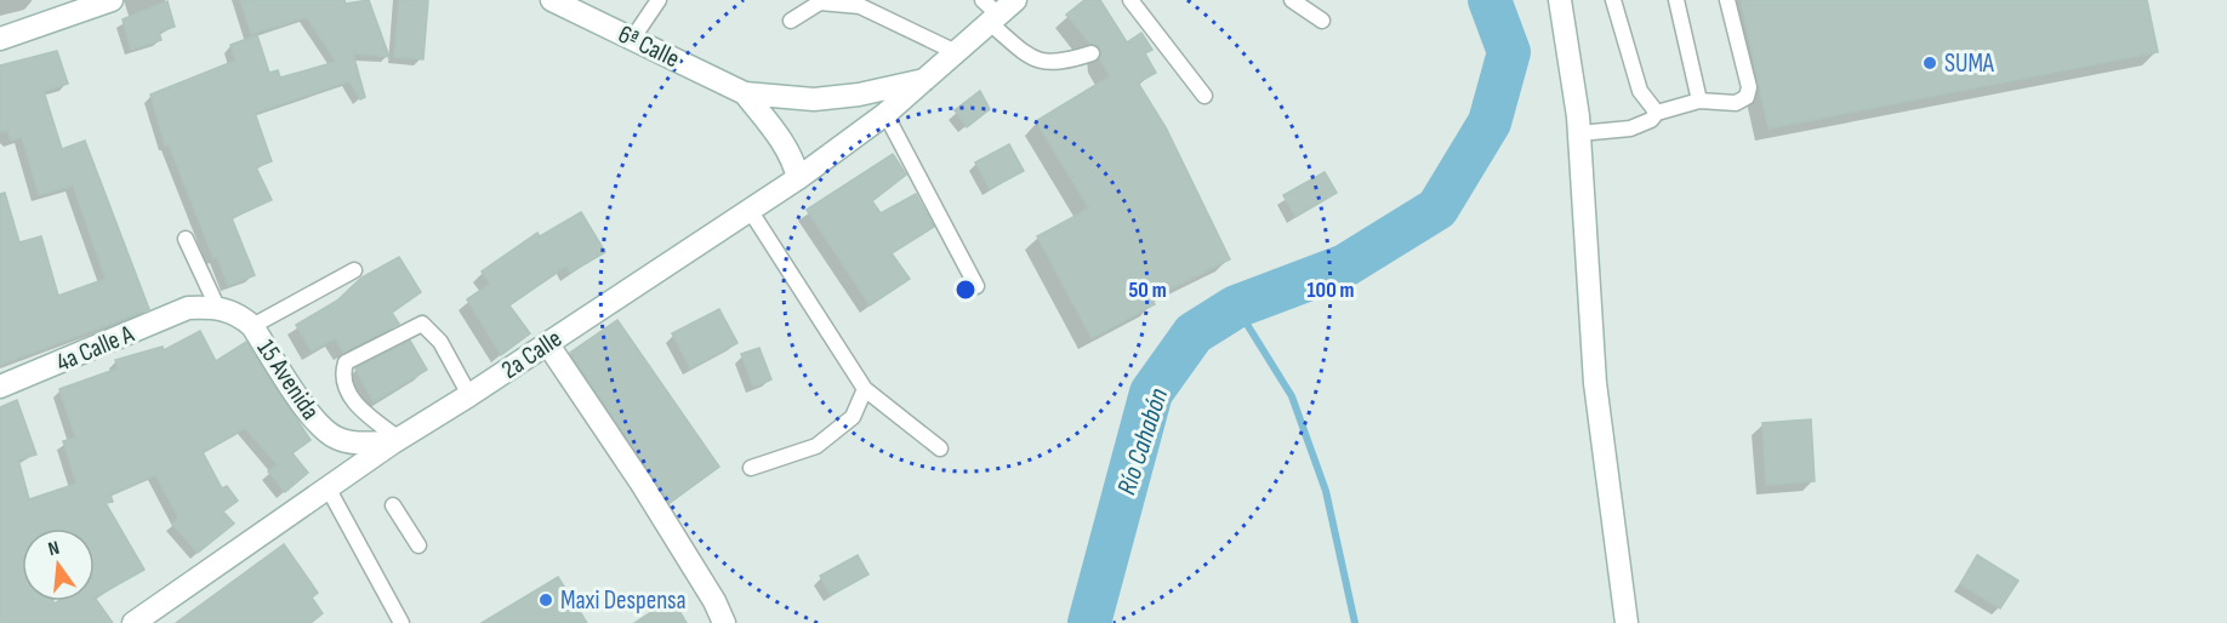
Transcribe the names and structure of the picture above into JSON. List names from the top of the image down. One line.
{"streets":{"main road":["6ª Calle","4a Calle A","2a Calle","15 Avenida"]},"crossings":[["6ª Calle","2a Calle"],["4a Calle A","15 Avenida"],["2a Calle","15 Avenida"]],"water":["Río Cahabón"],"places":["SUMA","Maxi Despensa"],"north":"top","rings":["50 m","100 m"]}
